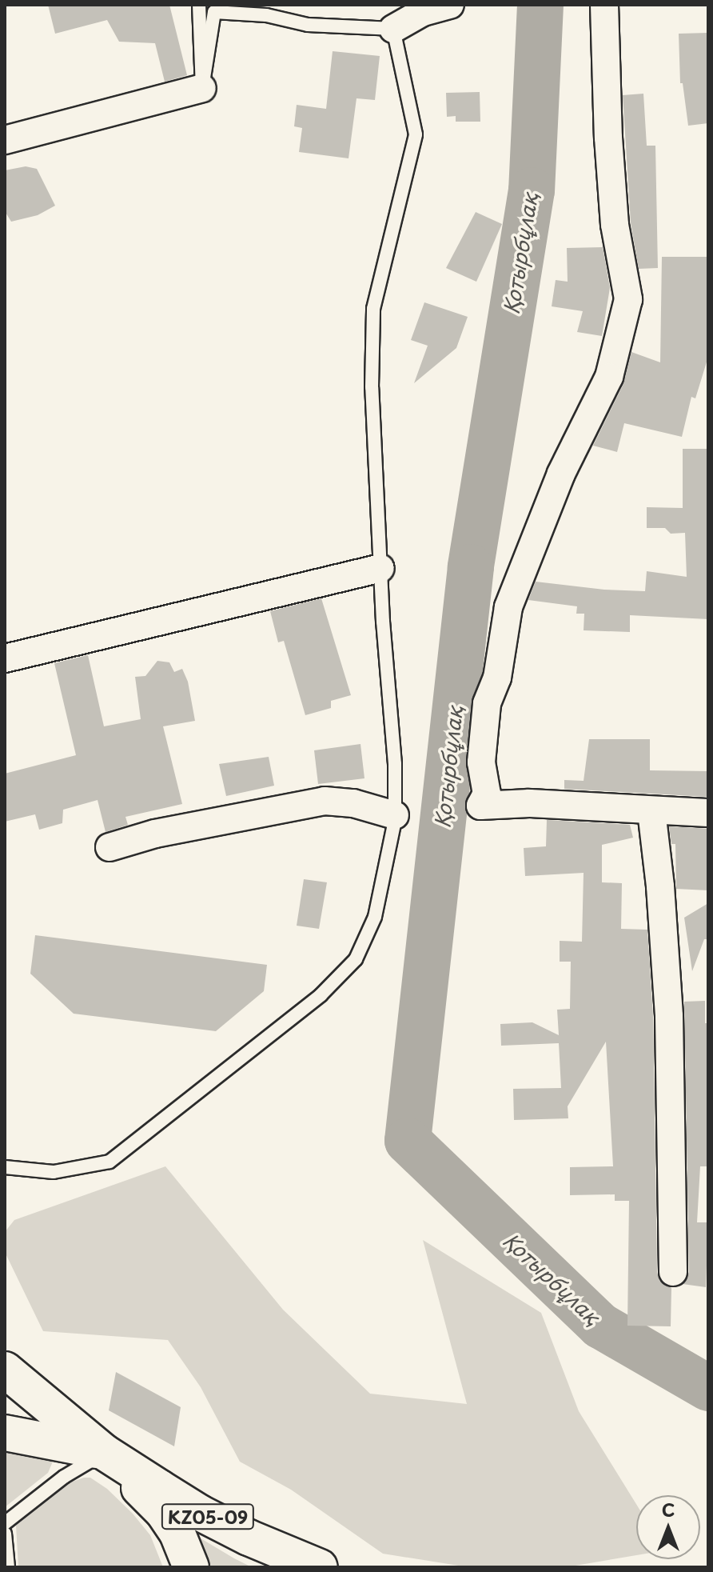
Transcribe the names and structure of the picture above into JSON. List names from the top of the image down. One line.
{"streets":{"main road":["KZ05-09"]},"water":["Қотырбұлақ"],"north":"top"}
